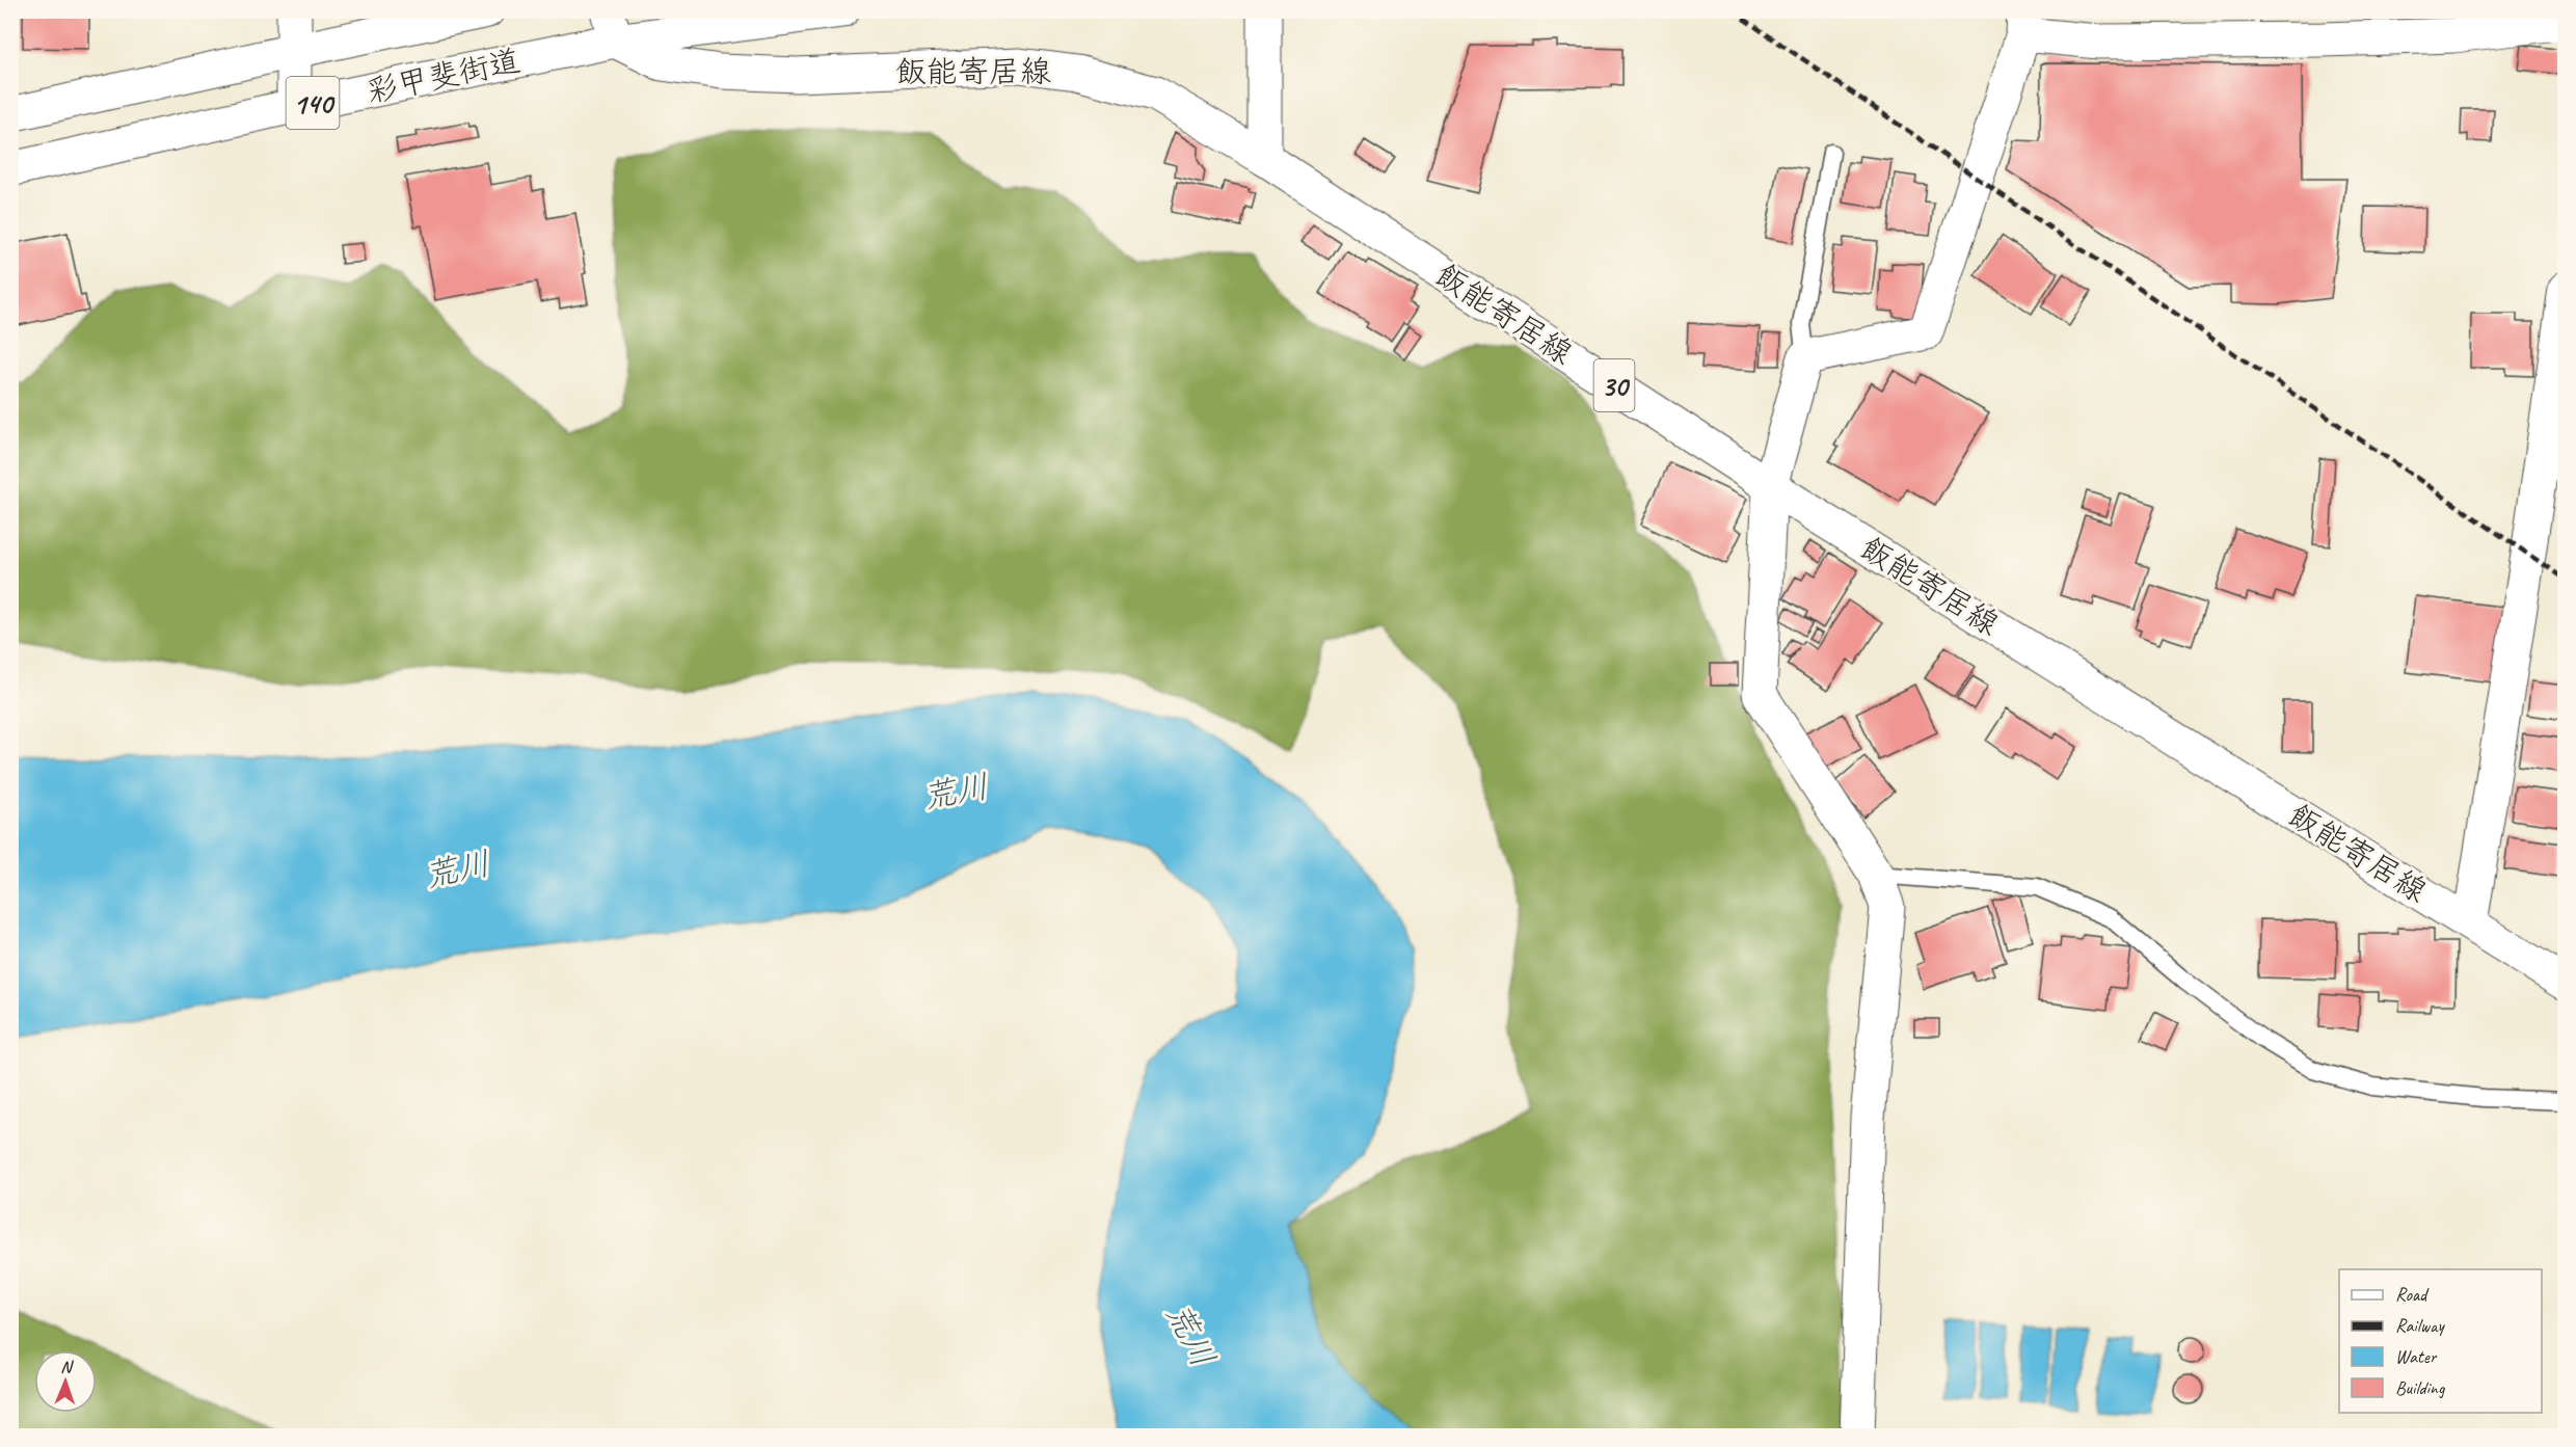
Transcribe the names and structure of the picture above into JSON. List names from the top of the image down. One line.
{"streets":{"main road":["飯能寄居線","彩甲斐街道","140","30"]},"crossings":[["飯能寄居線","彩甲斐街道"]],"water":["荒川"],"legend":["Road","Railway","Water","Building"],"north":"top"}
